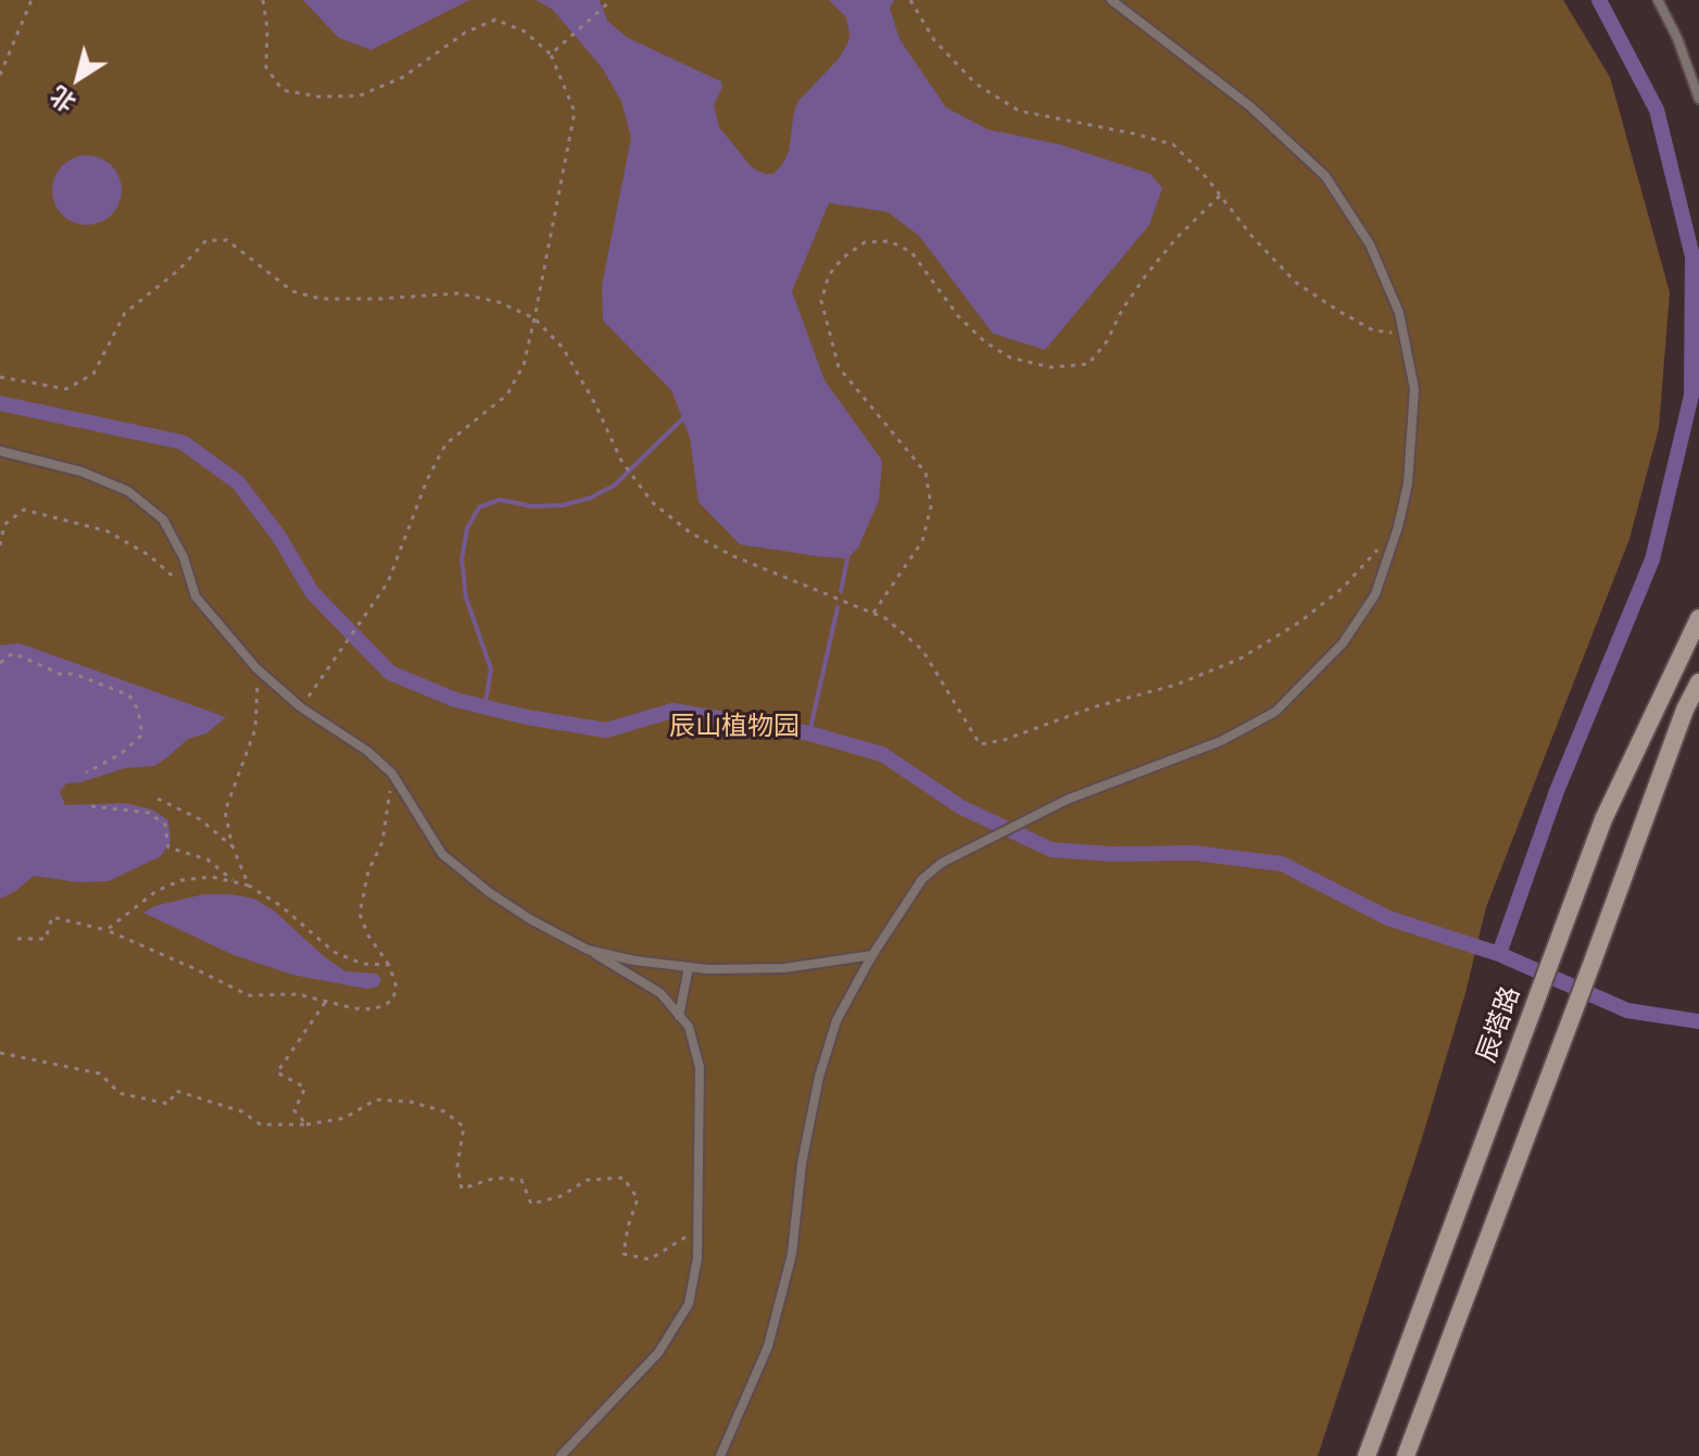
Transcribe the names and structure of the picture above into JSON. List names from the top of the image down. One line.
{"streets":{"main road":["辰塔路"]},"parks":["辰山植物园"],"north":"bottom left"}
